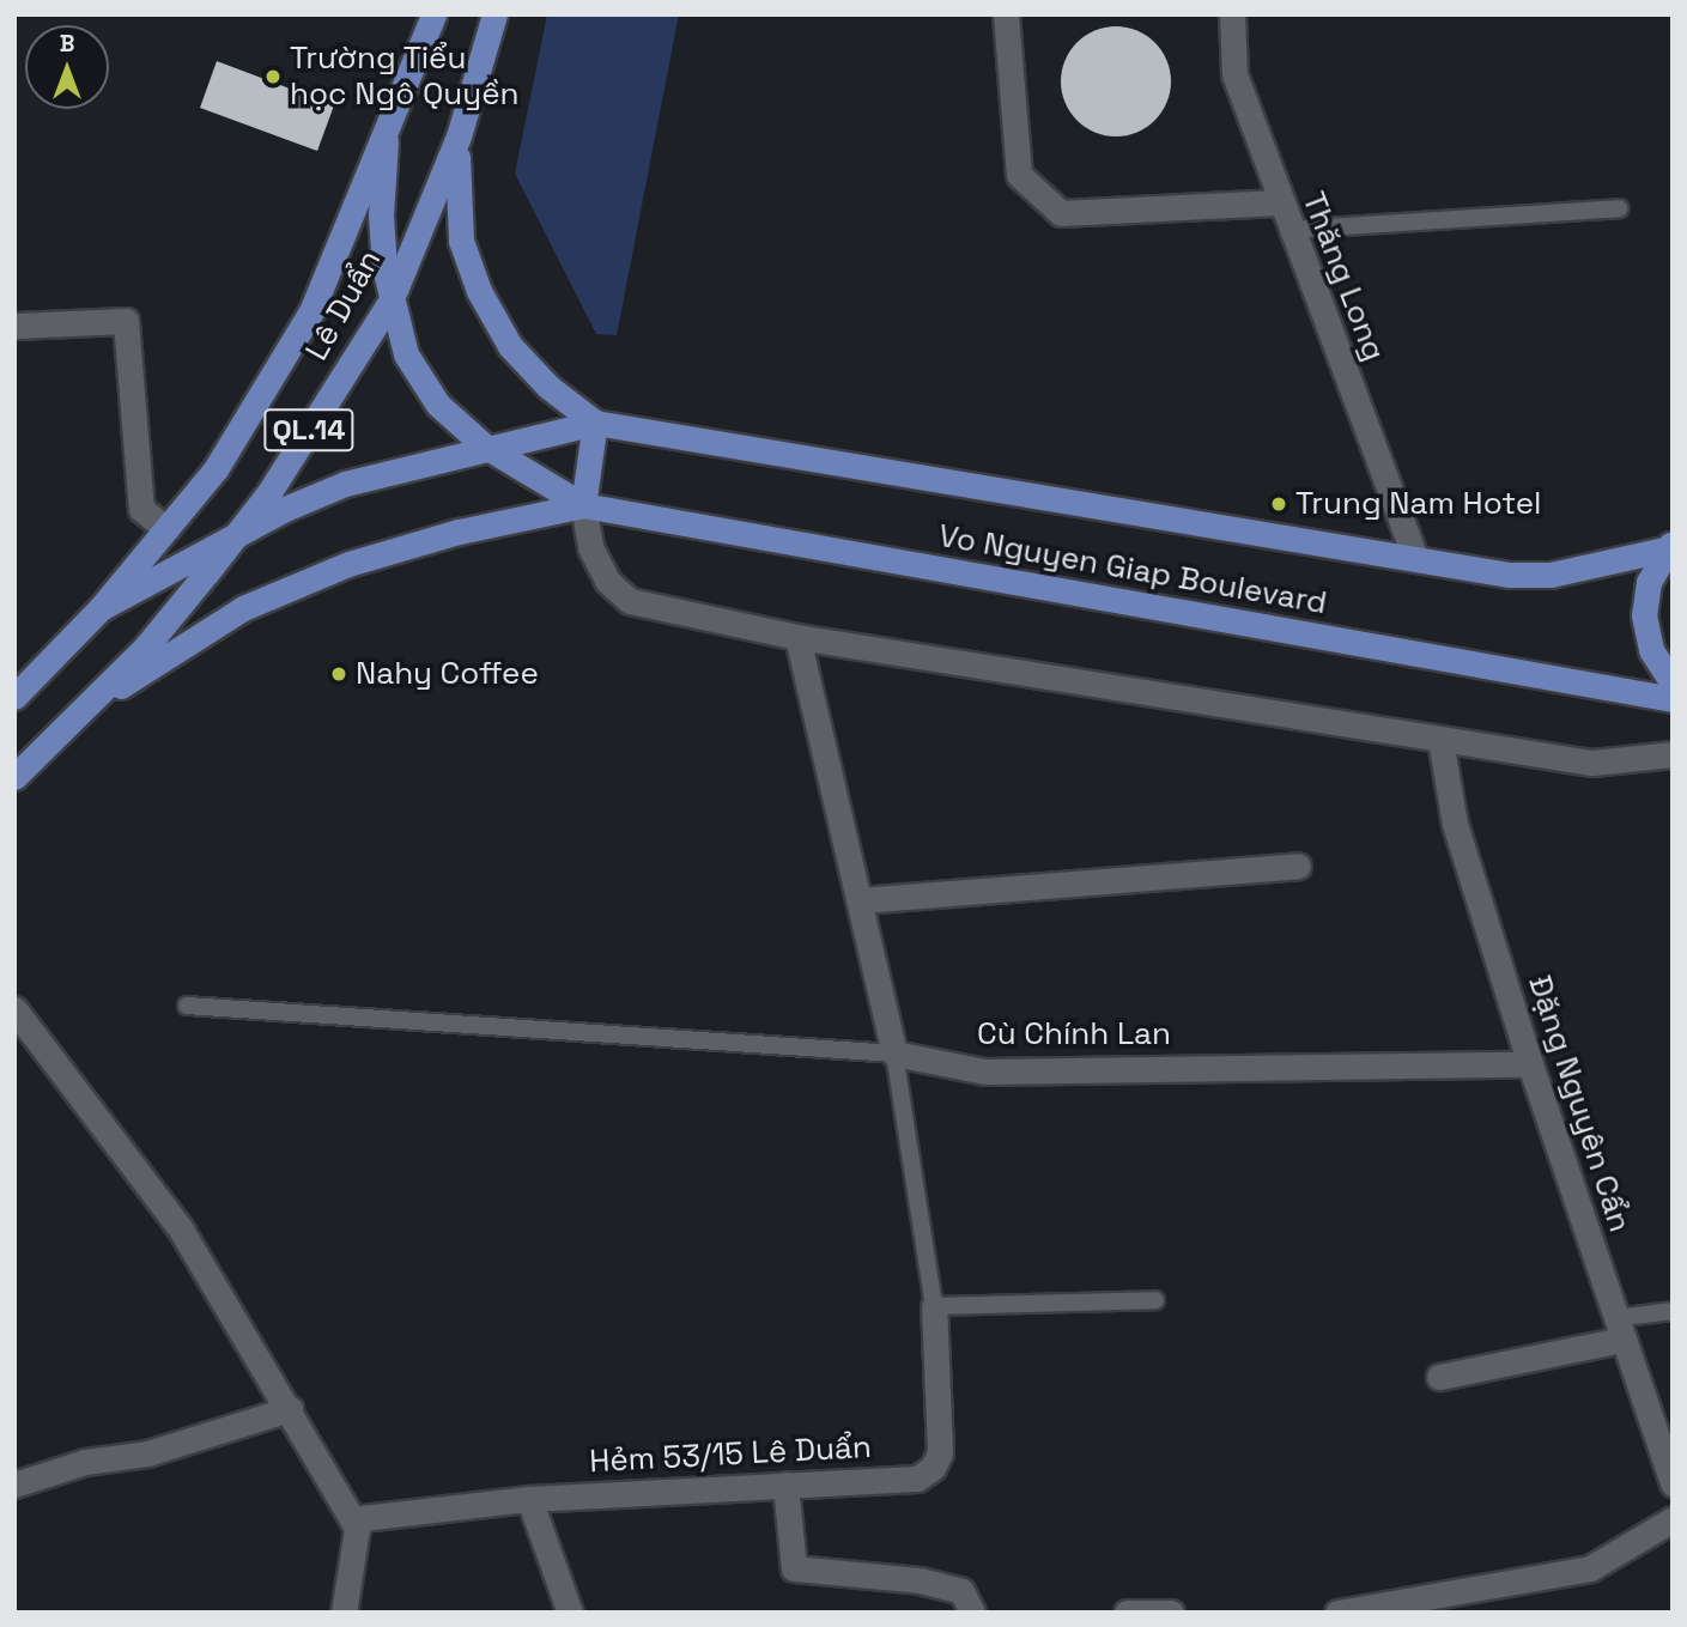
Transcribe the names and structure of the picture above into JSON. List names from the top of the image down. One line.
{"streets":{"main road":["Lê Duẩn","QL.14","Vo Nguyen Giap Boulevard"],"street":["Thăng Long","Cù Chính Lan","Đặng Nguyên Cẩn","Hẻm 53/15 Lê Duẩn"]},"crossings":[["Thăng Long","Vo Nguyen Giap Boulevard"],["Cù Chính Lan","Đặng Nguyên Cẩn"]],"places":["Trường Tiểu học Ngô Quyền","Trung Nam Hotel","Nahy Coffee"],"north":"top"}
